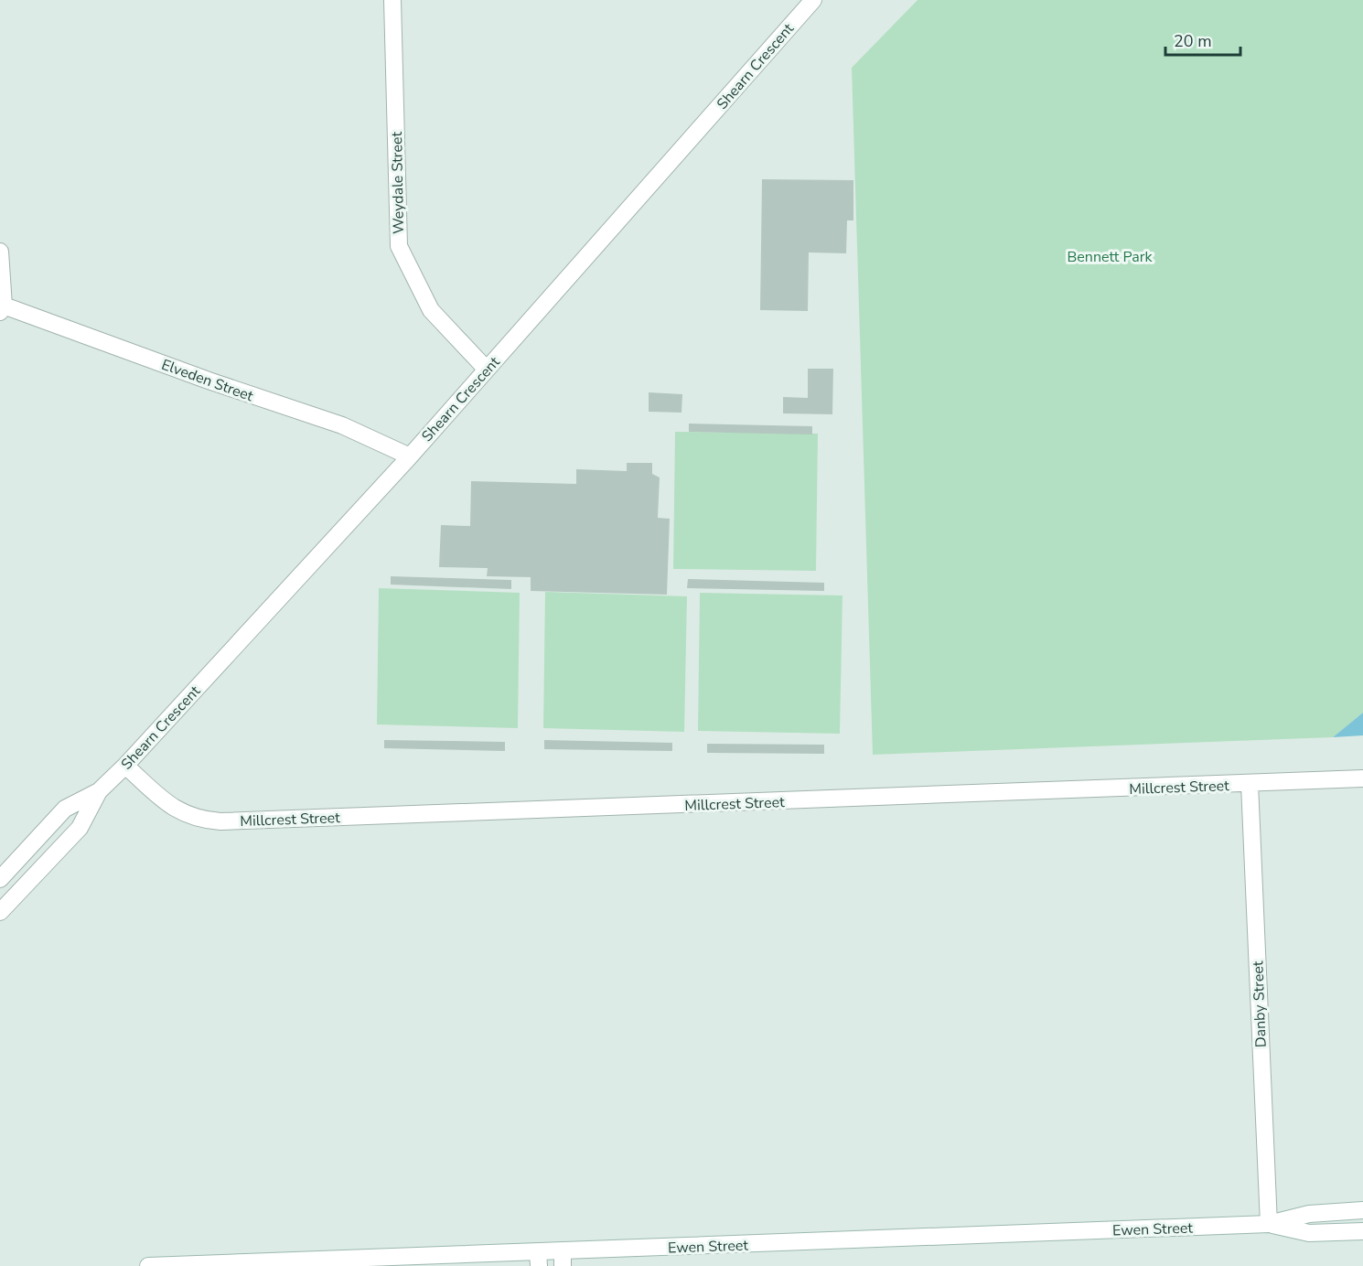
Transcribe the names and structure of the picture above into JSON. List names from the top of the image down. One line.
{"streets":{"street":["Shearn Crescent","Weydale Street","Elveden Street","Millcrest Street","Danby Street","Ewen Street"]},"crossings":[["Shearn Crescent","Weydale Street"],["Shearn Crescent","Elveden Street"],["Shearn Crescent","Millcrest Street"],["Millcrest Street","Danby Street"],["Danby Street","Ewen Street"]],"parks":["Bennett Park"],"scale_bar":"20 m"}
